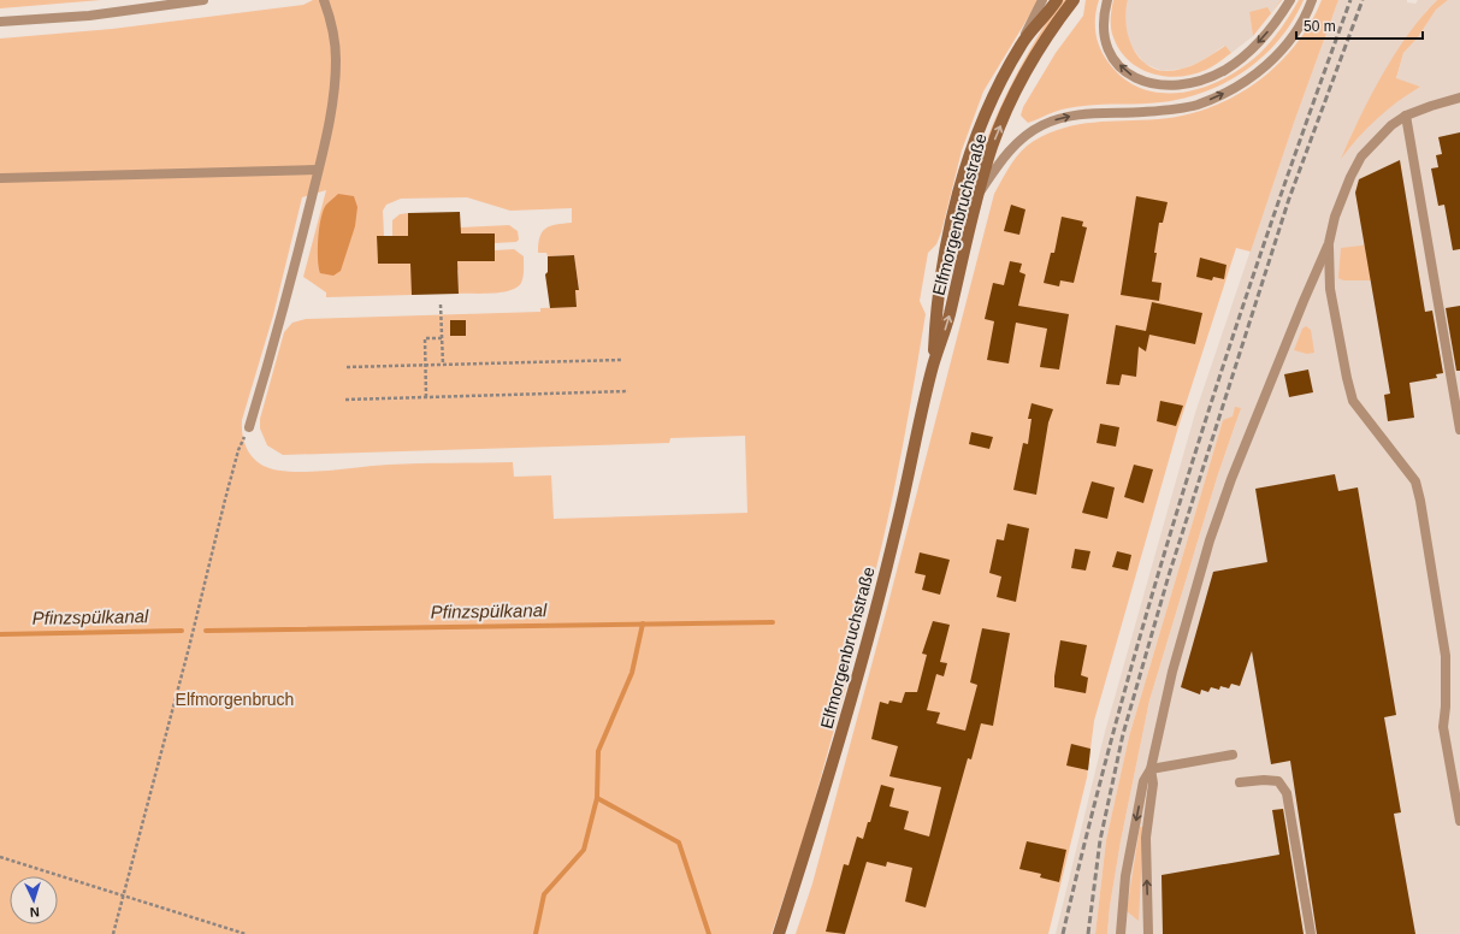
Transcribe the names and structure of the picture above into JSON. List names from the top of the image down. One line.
{"streets":{"main road":["Elfmorgenbruchstraße"]},"water":["Pfinzspülkanal"],"parks":["Elfmorgenbruch"],"scale_bar":"50 m","north":"bottom"}
